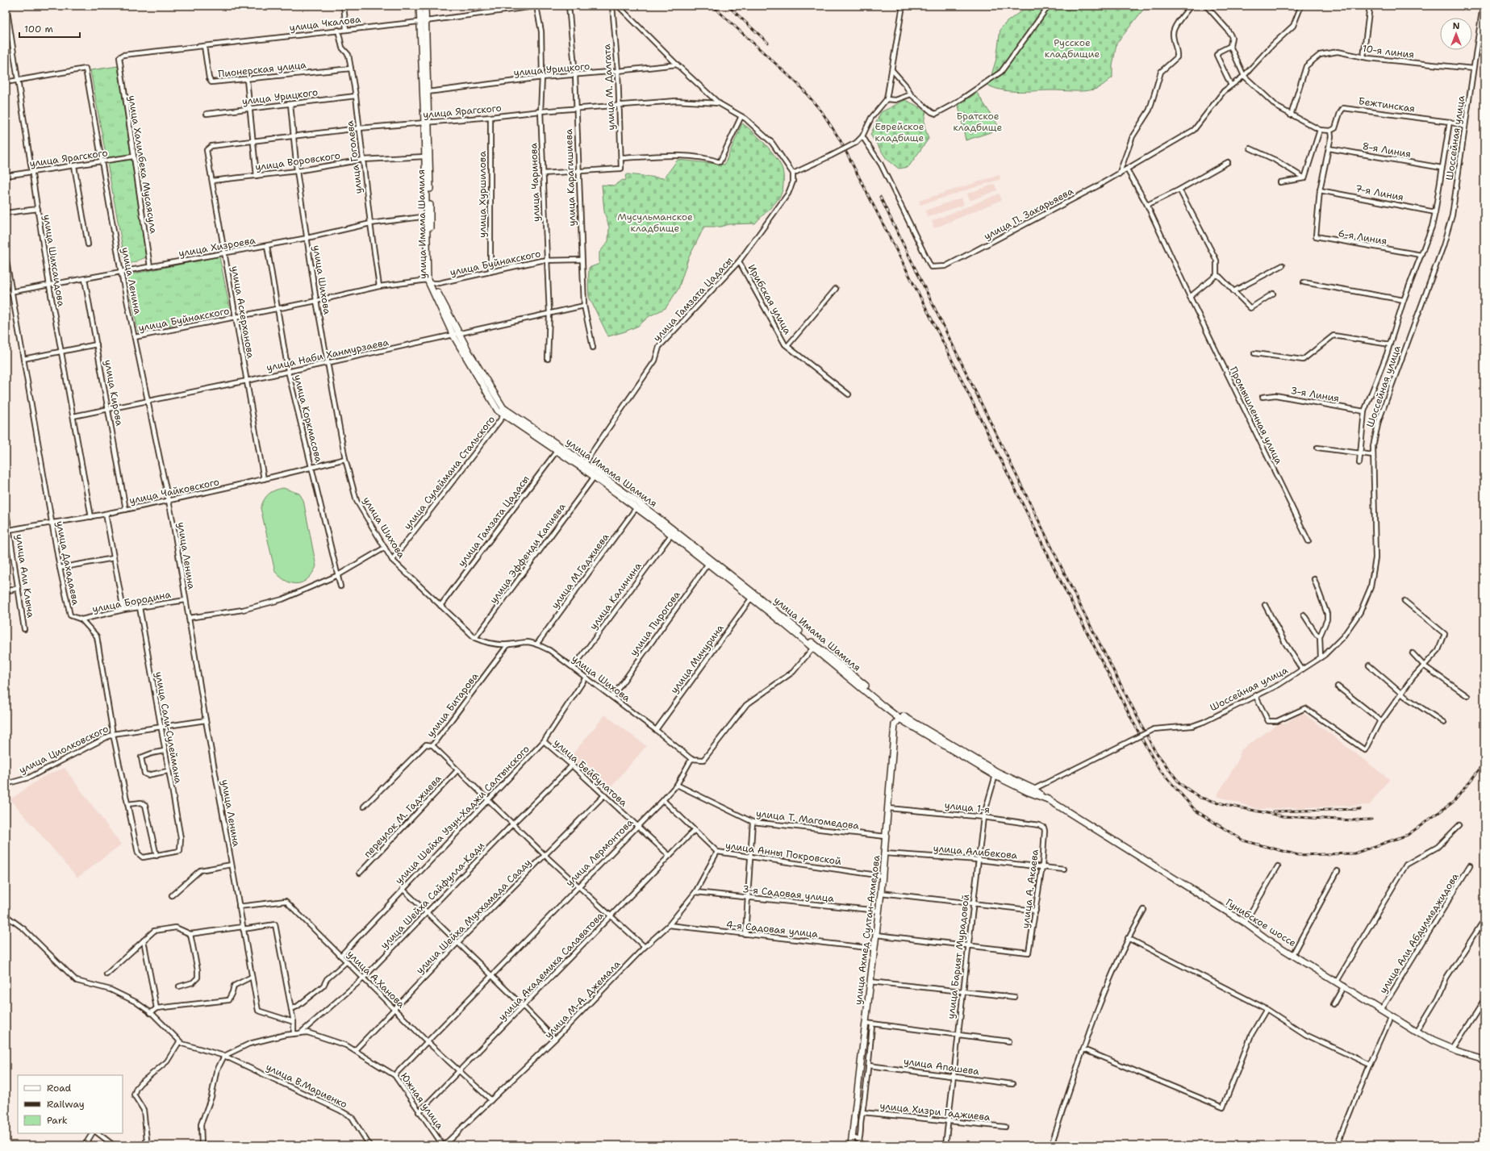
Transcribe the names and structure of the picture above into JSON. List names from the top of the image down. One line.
{"streets":{"main road":["улица Имама Шамиля","Гунибское шоссе","улица Ахмед Султан-Ахмедова"],"street":["улица Чкалова","10-я линия","Пионерская улица","улица Урицкого","улица М. Далгата","Бежтинская","улица Ярагского","Шоссейная улица","8-я Линия","улица Гоголева","улица Воровского","улица Халилбека Мусаясула","улица Карагишиева","улица Чаринова","7-я Линия","улица Хуршилова","улица П. Закарьяева","6-я Линия","улица Хизроева","улица Шихсаидова","улица Буйнакского","улица Шихова","улица Ленина","улица Гамзата Цадасы","Ирибская улица","улица Аскерханова","улица Наби Ханмурзаева","улица Кирова","3-я Линия","Промышленная улица","улица Коркмасова","улица Сулеймана Стальского","улица Чайковского","улица Эффенди Капиева","улица Дахадаева","улица М.Гаджиева","улица Али Клыча","улица Калинина","улица Бородина","улица Пирогова","улица Мичурина","улица Битарова","улица Сали-Сулеймана","улица Циолковского","улица Бейбулатова","улица 1-я","улица Шейха Узун-Хаджи Салтынского","переулок М. Гаджиева","улица Т. Магомедова","улица Алибекова","улица Лермонтова","улица Анны Покровской","улица А. Акаева","3-я Садовая улица","улица Шейха Сайфулла-Кади","улица Шейха Муххамада Сааду","4-я Садовая улица","улица Али Абдулмеджидова","улица Барият Мурадовой","улица Академика Салаватова","улица А.Ханова","улица М-А. Джемала","улица Апашева","улица В.Мариенко","Южная улица","улица Хизри Гаджиева"]},"crossings":[["улица Чкалова","Пионерская улица"],["улица Чкалова","улица Гоголева"],["улица Чкалова","улица Халилбека Мусаясула"],["улица Чкалова","улица Чаринова"],["улица Чкалова","улица Имама Шамиля"],["10-я линия","Шоссейная улица"],["Пионерская улица","улица Гоголева"],["улица Урицкого","улица М. Далгата"],["улица Урицкого","улица Гоголева"],["улица Урицкого","улица Карагишиева"],["улица Урицкого","улица Чаринова"],["улица Урицкого","улица Имама Шамиля"],["улица Урицкого","улица Шихова"],["улица М. Далгата","улица Ярагского"],["улица М. Далгата","улица Карагишиева"],["Бежтинская","Шоссейная улица"],["улица Ярагского","улица Гоголева"],["улица Ярагского","улица Халилбека Мусаясула"],["улица Ярагского","улица Карагишиева"],["улица Ярагского","улица Чаринова"],["улица Ярагского","улица Хуршилова"],["улица Ярагского","улица Имама Шамиля"],["улица Ярагского","улица Шихсаидова"],["улица Ярагского","улица Шихова"],["улица Ярагского","улица Ленина"],["улица Ярагского","улица Аскерханова"],["Шоссейная улица","улица Имама Шамиля"],["Шоссейная улица","Гунибское шоссе"],["улица Гоголева","улица Воровского"],["улица Гоголева","улица Хизроева"],["улица Гоголева","улица Буйнакского"],["улица Воровского","улица Имама Шамиля"],["улица Воровского","улица Шихова"],["улица Воровского","улица Аскерханова"],["улица Халилбека Мусаясула","улица Хизроева"],["улица Карагишиева","улица Буйнакского"],["улица Карагишиева","улица Наби Ханмурзаева"],["улица Чаринова","улица Буйнакского"],["улица Чаринова","улица Наби Ханмурзаева"],["7-я Линия","6-я Линия"],["улица Хуршилова","улица Буйнакского"],["улица П. Закарьяева","Промышленная улица"],["улица Имама Шамиля","улица Хизроева"],["улица Имама Шамиля","улица Буйнакского"],["улица Имама Шамиля","улица Гамзата Цадасы"],["улица Имама Шамиля","улица Наби Ханмурзаева"],["улица Имама Шамиля","улица Сулеймана Стальского"],["улица Имама Шамиля","улица Эффенди Капиева"],["улица Имама Шамиля","улица М.Гаджиева"],["улица Имама Шамиля","улица Калинина"],["улица Имама Шамиля","улица Пирогова"],["улица Имама Шамиля","улица Мичурина"],["улица Имама Шамиля","Гунибское шоссе"],["улица Имама Шамиля","улица Ахмед Султан-Ахмедова"],["улица Имама Шамиля","улица Барият Мурадовой"],["улица Хизроева","улица Шихсаидова"],["улица Хизроева","улица Шихова"],["улица Хизроева","улица Ленина"],["улица Хизроева","улица Аскерханова"],["улица Хизроева","улица Кирова"],["улица Хизроева","улица Коркмасова"],["улица Хизроева","улица Дахадаева"],["улица Шихсаидова","улица Ленина"],["улица Шихсаидова","улица Наби Ханмурзаева"],["улица Шихсаидова","улица Чайковского"],["улица Буйнакского","улица Шихова"],["улица Буйнакского","улица Ленина"],["улица Буйнакского","улица Аскерханова"],["улица Буйнакского","улица Коркмасова"],["улица Шихова","улица Гамзата Цадасы"],["улица Шихова","улица Наби Ханмурзаева"],["улица Шихова","улица Сулеймана Стальского"],["улица Шихова","улица Чайковского"],["улица Шихова","улица Эффенди Капиева"],["улица Шихова","улица М.Гаджиева"],["улица Шихова","улица Калинина"],["улица Шихова","улица Пирогова"],["улица Шихова","улица Мичурина"],["улица Шихова","улица Битарова"],["улица Шихова","улица Шейха Узун-Хаджи Салтынского"],["улица Шихова","улица Лермонтова"],["улица Ленина","улица Наби Ханмурзаева"],["улица Ленина","улица Чайковского"],["улица Ленина","улица Бородина"],["улица Ленина","улица Циолковского"],["улица Ленина","улица А.Ханова"],["улица Гамзата Цадасы","Ирибская улица"],["улица Аскерханова","улица Наби Ханмурзаева"],["улица Аскерханова","улица Чайковского"],["улица Наби Ханмурзаева","улица Кирова"],["улица Наби Ханмурзаева","улица Коркмасова"],["улица Кирова","улица Чайковского"],["улица Коркмасова","улица Чайковского"],["улица Чайковского","улица Дахадаева"],["улица Чайковского","улица Али Клыча"],["улица Дахадаева","улица Бородина"],["улица Дахадаева","улица Сали-Сулеймана"],["улица Дахадаева","улица Циолковского"],["улица Бородина","улица Сали-Сулеймана"],["улица Сали-Сулеймана","улица Циолковского"],["улица Бейбулатова","улица Шейха Узун-Хаджи Салтынского"],["улица Бейбулатова","улица Лермонтова"],["улица Бейбулатова","улица Шейха Сайфулла-Кади"],["улица Бейбулатова","улица Шейха Муххамада Сааду"],["улица Бейбулатова","улица Академика Салаватова"],["улица 1-я","улица А. Акаева"],["улица 1-я","улица Ахмед Султан-Ахмедова"],["улица 1-я","улица Барият Мурадовой"],["улица Шейха Узун-Хаджи Салтынского","улица А.Ханова"],["улица Т. Магомедова","улица Лермонтова"],["улица Т. Магомедова","улица Ахмед Султан-Ахмедова"],["улица Алибекова","улица А. Акаева"],["улица Алибекова","улица Ахмед Султан-Ахмедова"],["улица Алибекова","улица Барият Мурадовой"],["улица Лермонтова","улица Анны Покровской"],["улица Лермонтова","улица А.Ханова"],["улица Лермонтова","Южная улица"],["улица Анны Покровской","улица Ахмед Султан-Ахмедова"],["улица Анны Покровской","улица Академика Салаватова"],["улица Анны Покровской","улица М-А. Джемала"],["улица А. Акаева","улица Барият Мурадовой"],["3-я Садовая улица","улица Ахмед Султан-Ахмедова"],["3-я Садовая улица","улица М-А. Джемала"],["улица Шейха Сайфулла-Кади","улица А.Ханова"],["улица Шейха Сайфулла-Кади","Южная улица"],["улица Шейха Муххамада Сааду","улица А.Ханова"],["улица Шейха Муххамада Сааду","Южная улица"],["Гунибское шоссе","улица Али Абдулмеджидова"],["4-я Садовая улица","улица Ахмед Султан-Ахмедова"],["4-я Садовая улица","улица М-А. Джемала"],["улица Барият Мурадовой","улица Апашева"],["улица Барият Мурадовой","улица Хизри Гаджиева"],["улица Академика Салаватова","улица А.Ханова"],["улица Академика Салаватова","Южная улица"],["улица А.Ханова","улица М-А. Джемала"],["улица М-А. Джемала","Южная улица"],["улица В.Мариенко","Южная улица"]],"parks":["Русское кладбищие","Братское кладбище","Еврейское кладбище","Мусульманское кладбище"],"legend":["Road","Railway","Park"],"scale_bar":"100 m","north":"top"}
